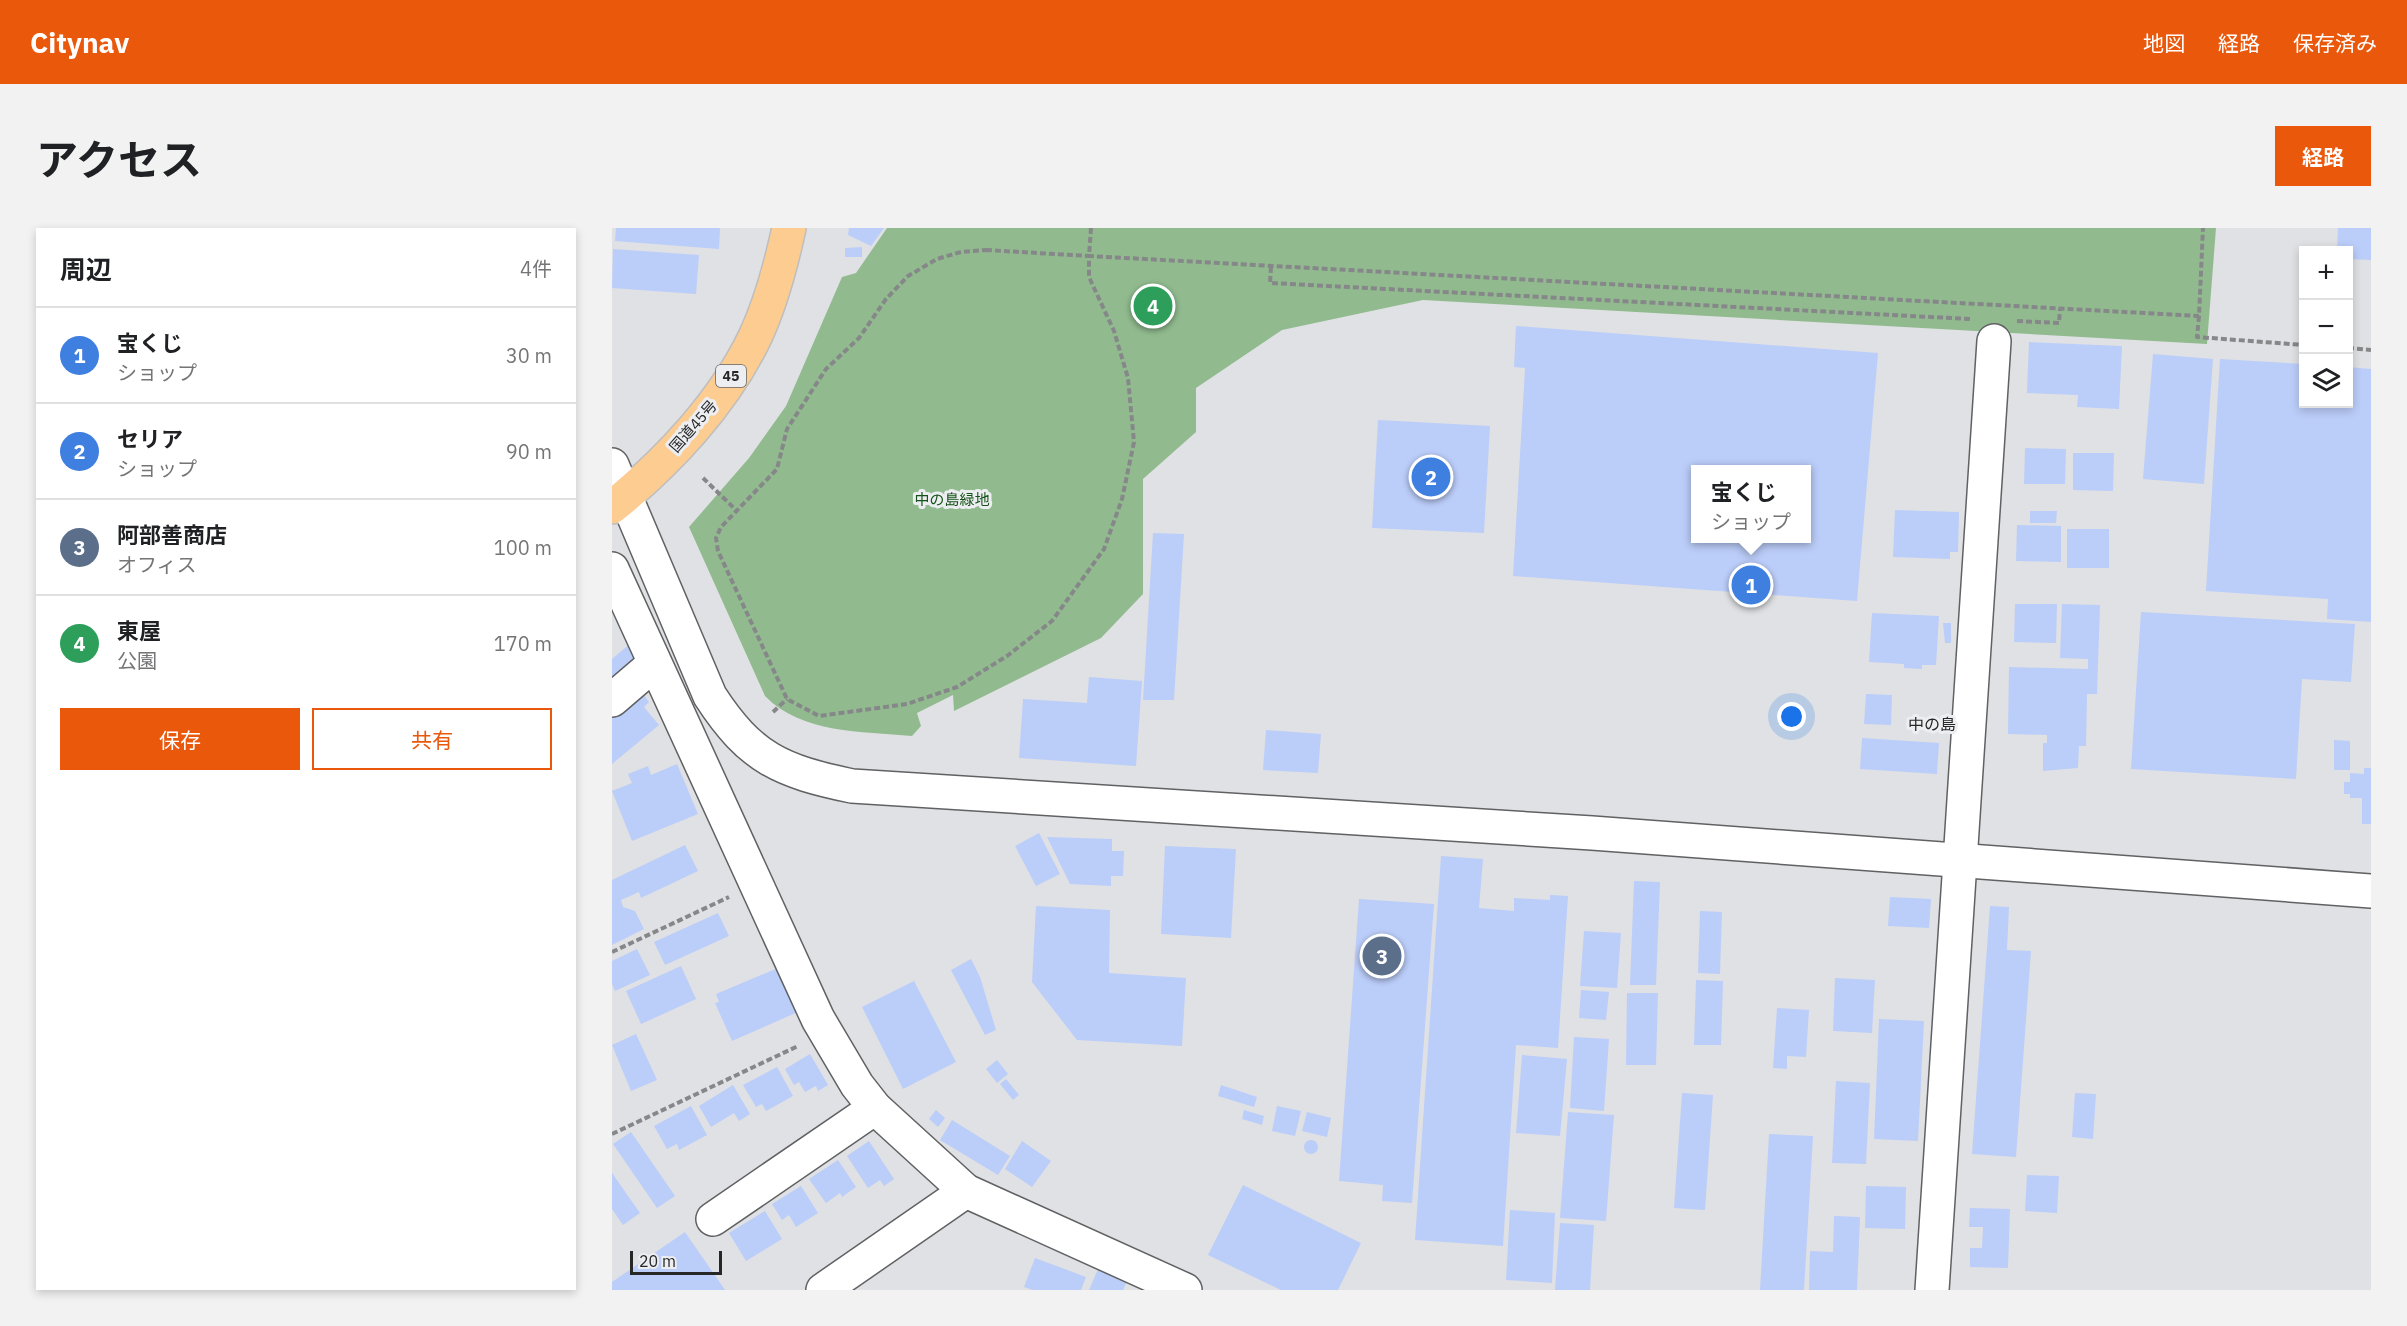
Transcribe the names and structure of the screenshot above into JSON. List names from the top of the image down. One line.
{"streets":{"highway":["45","国道45号"]},"districts":["中の島"],"parks":["中の島緑地"],"scale_bar":"20 m","page":{"header":"Citynav","nav":["地図","経路","保存済み"],"title":"アクセス","buttons":["経路",["保存","共有"]],"heading":["周辺","4件"],"map_buttons":["+","−"],"pins":["4","2","1","3"],"list":[{"mark":"1","name":"宝くじ","note":"ショップ","value":"30 m"},{"mark":"2","name":"セリア","note":"ショップ","value":"90 m"},{"mark":"3","name":"阿部善商店","note":"オフィス","value":"100 m"},{"mark":"4","name":"東屋","note":"公園","value":"170 m"}],"popup":["宝くじ","ショップ"],"scale":"20 m"}}
